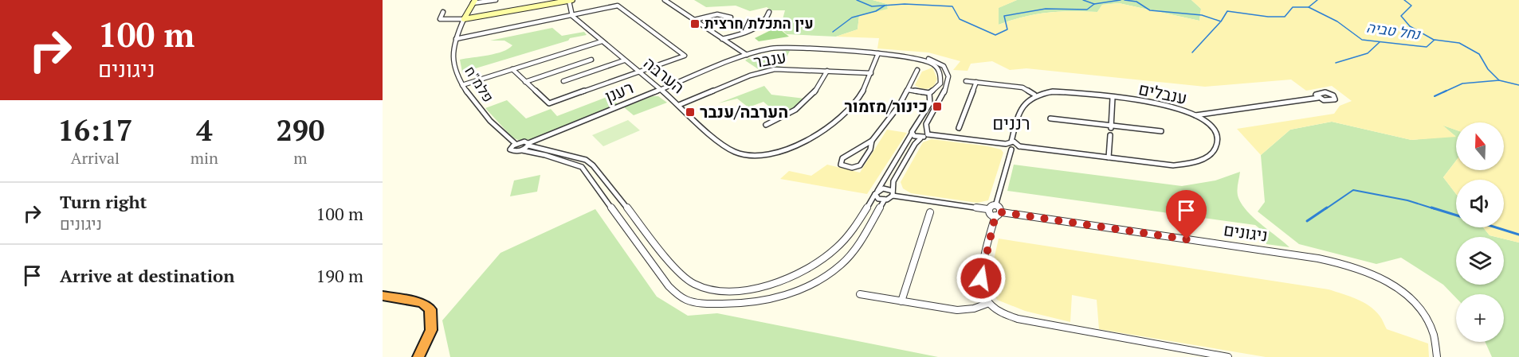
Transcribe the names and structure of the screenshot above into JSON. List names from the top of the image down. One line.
{"streets":{"street":["ענבר","הערבה","פלמ\"ח","רענן","ענבלים","ניגונים"]},"crossings":[["ענבר","הערבה"],["הערבה","רענן"]],"districts":["רננים"],"water":["נחל טביה"],"places":{"transit":["עין התכלת/חרצית","כינור/מזמור","הערבה/ענבר"]},"north":"top","page":{"turn":["100 m","ניגונים"],"eta":["16:17","Arrival","4","min","290","m"],"map_buttons":"+","list":[{"name":"Turn right","note":"ניגונים","value":"100 m"},{"name":"Arrive at destination","value":"190 m"}]}}
